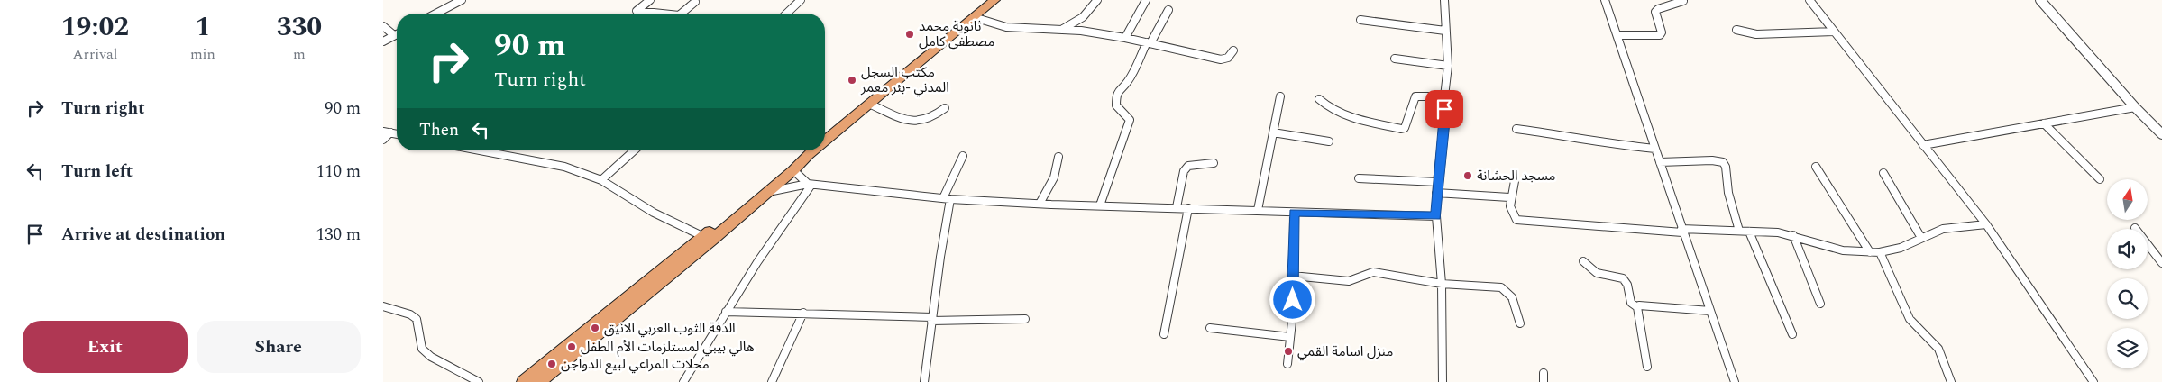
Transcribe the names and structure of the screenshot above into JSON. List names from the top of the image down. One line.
{"places":["ثانوية محمد مصطفى كامل","مكتب السجل المدني -بئر معمر","مسجد الحشانة","الدفة الثوب العربي الانيق","هالي بيبي لمستلزمات الأم الطفل","منزل اسامة القمي","محلات المراعي لبيع الدواجن"],"north":"top","page":{"eta":["19:02","Arrival","1","min","330","m"],"turn":["90 m","Turn right"],"list":[{"name":"Turn right","value":"90 m"},{"name":"Turn left","value":"110 m"},{"name":"Arrive at destination","value":"130 m"}],"then":"Then","buttons":["Exit","Share"]}}
